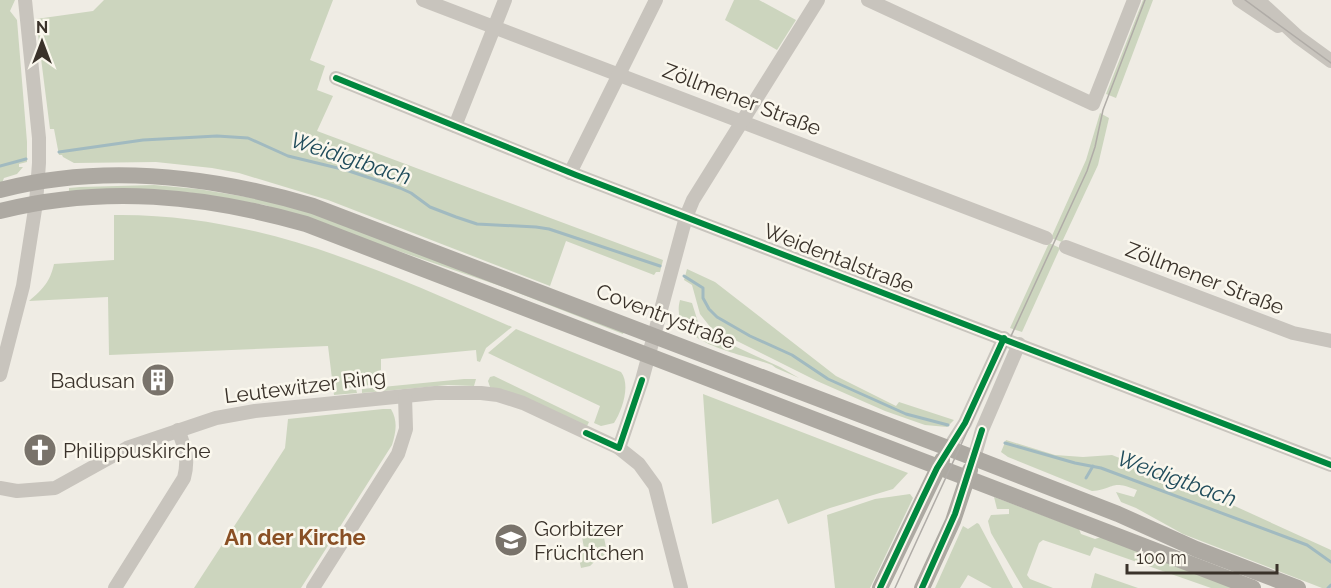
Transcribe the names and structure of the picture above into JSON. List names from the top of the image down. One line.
{"streets":{"main road":["Coventrystraße"],"street":["Zöllmener Straße","Weidentalstraße","Leutewitzer Ring"]},"districts":["An der Kirche"],"water":["Weidigtbach"],"places":{"building":["Badusan"],"church":["Philippuskirche"],"school or university":["Gorbitzer Früchtchen"]},"scale_bar":"100 m","north":"top"}
